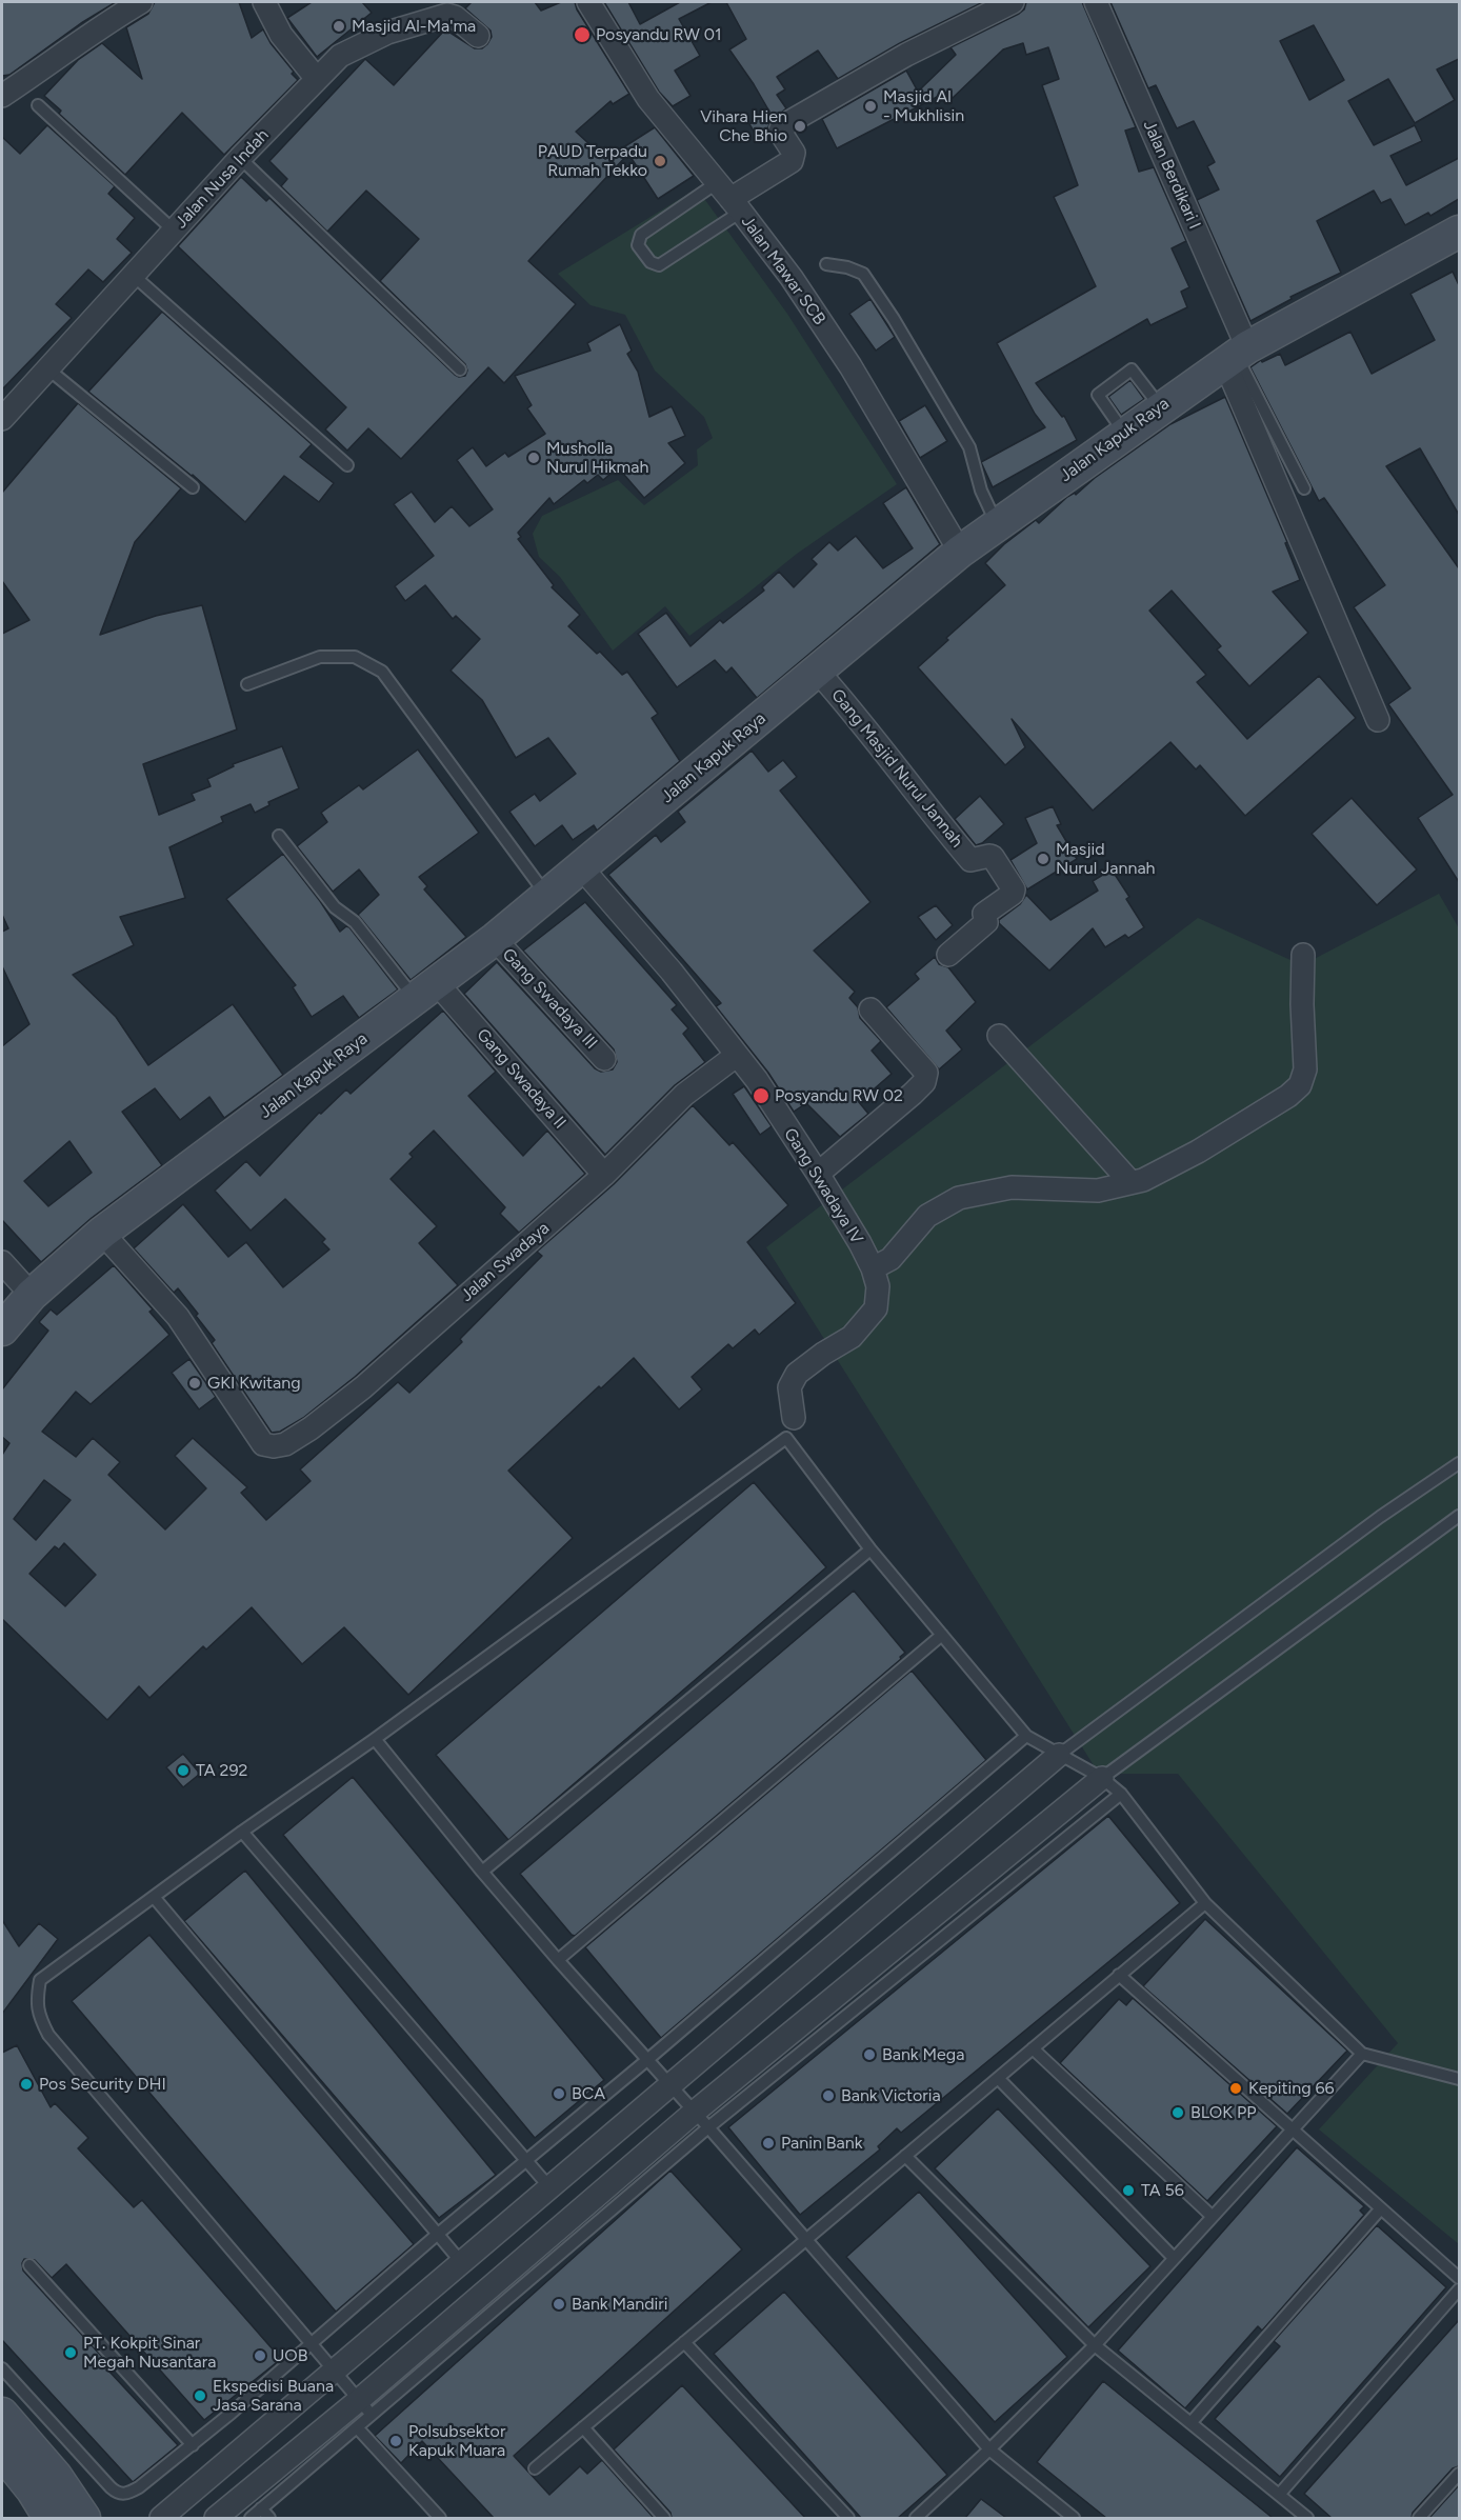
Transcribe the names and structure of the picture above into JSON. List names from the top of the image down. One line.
{"streets":{"main road":["Jalan Kapuk Raya"],"street":["Jalan Berdikari I","Jalan Nusa Indah","Jalan Mawar SCB","Gang Masjid Nurul Jannah","Gang Swadaya III","Gang Swadaya II","Gang Swadaya IV","Jalan Swadaya"]},"crossings":[["Jalan Berdikari I","Jalan Kapuk Raya"],["Jalan Mawar SCB","Jalan Kapuk Raya"],["Jalan Kapuk Raya","Gang Masjid Nurul Jannah"],["Jalan Kapuk Raya","Gang Swadaya III"],["Jalan Kapuk Raya","Gang Swadaya II"],["Jalan Kapuk Raya","Gang Swadaya IV"],["Jalan Kapuk Raya","Jalan Swadaya"],["Gang Swadaya II","Jalan Swadaya"],["Gang Swadaya IV","Jalan Swadaya"]],"places":["Masjid Al-Ma'ma","Posyandu RW 01","Masjid Al - Mukhlisin","Vihara Hien Che Bhio","PAUD Terpadu Rumah Tekko","Musholla Nurul Hikmah","Masjid Nurul Jannah","Posyandu RW 02","GKI Kwitang","TA 292","Bank Mega","Pos Security DHI","Kepiting 66","BCA","Bank Victoria","BLOK PP","Panin Bank","TA 56","Bank Mandiri","PT. Kokpit Sinar Megah Nusantara","UOB","Ekspedisi Buana Jasa Sarana","Polsubsektor Kapuk Muara"]}
